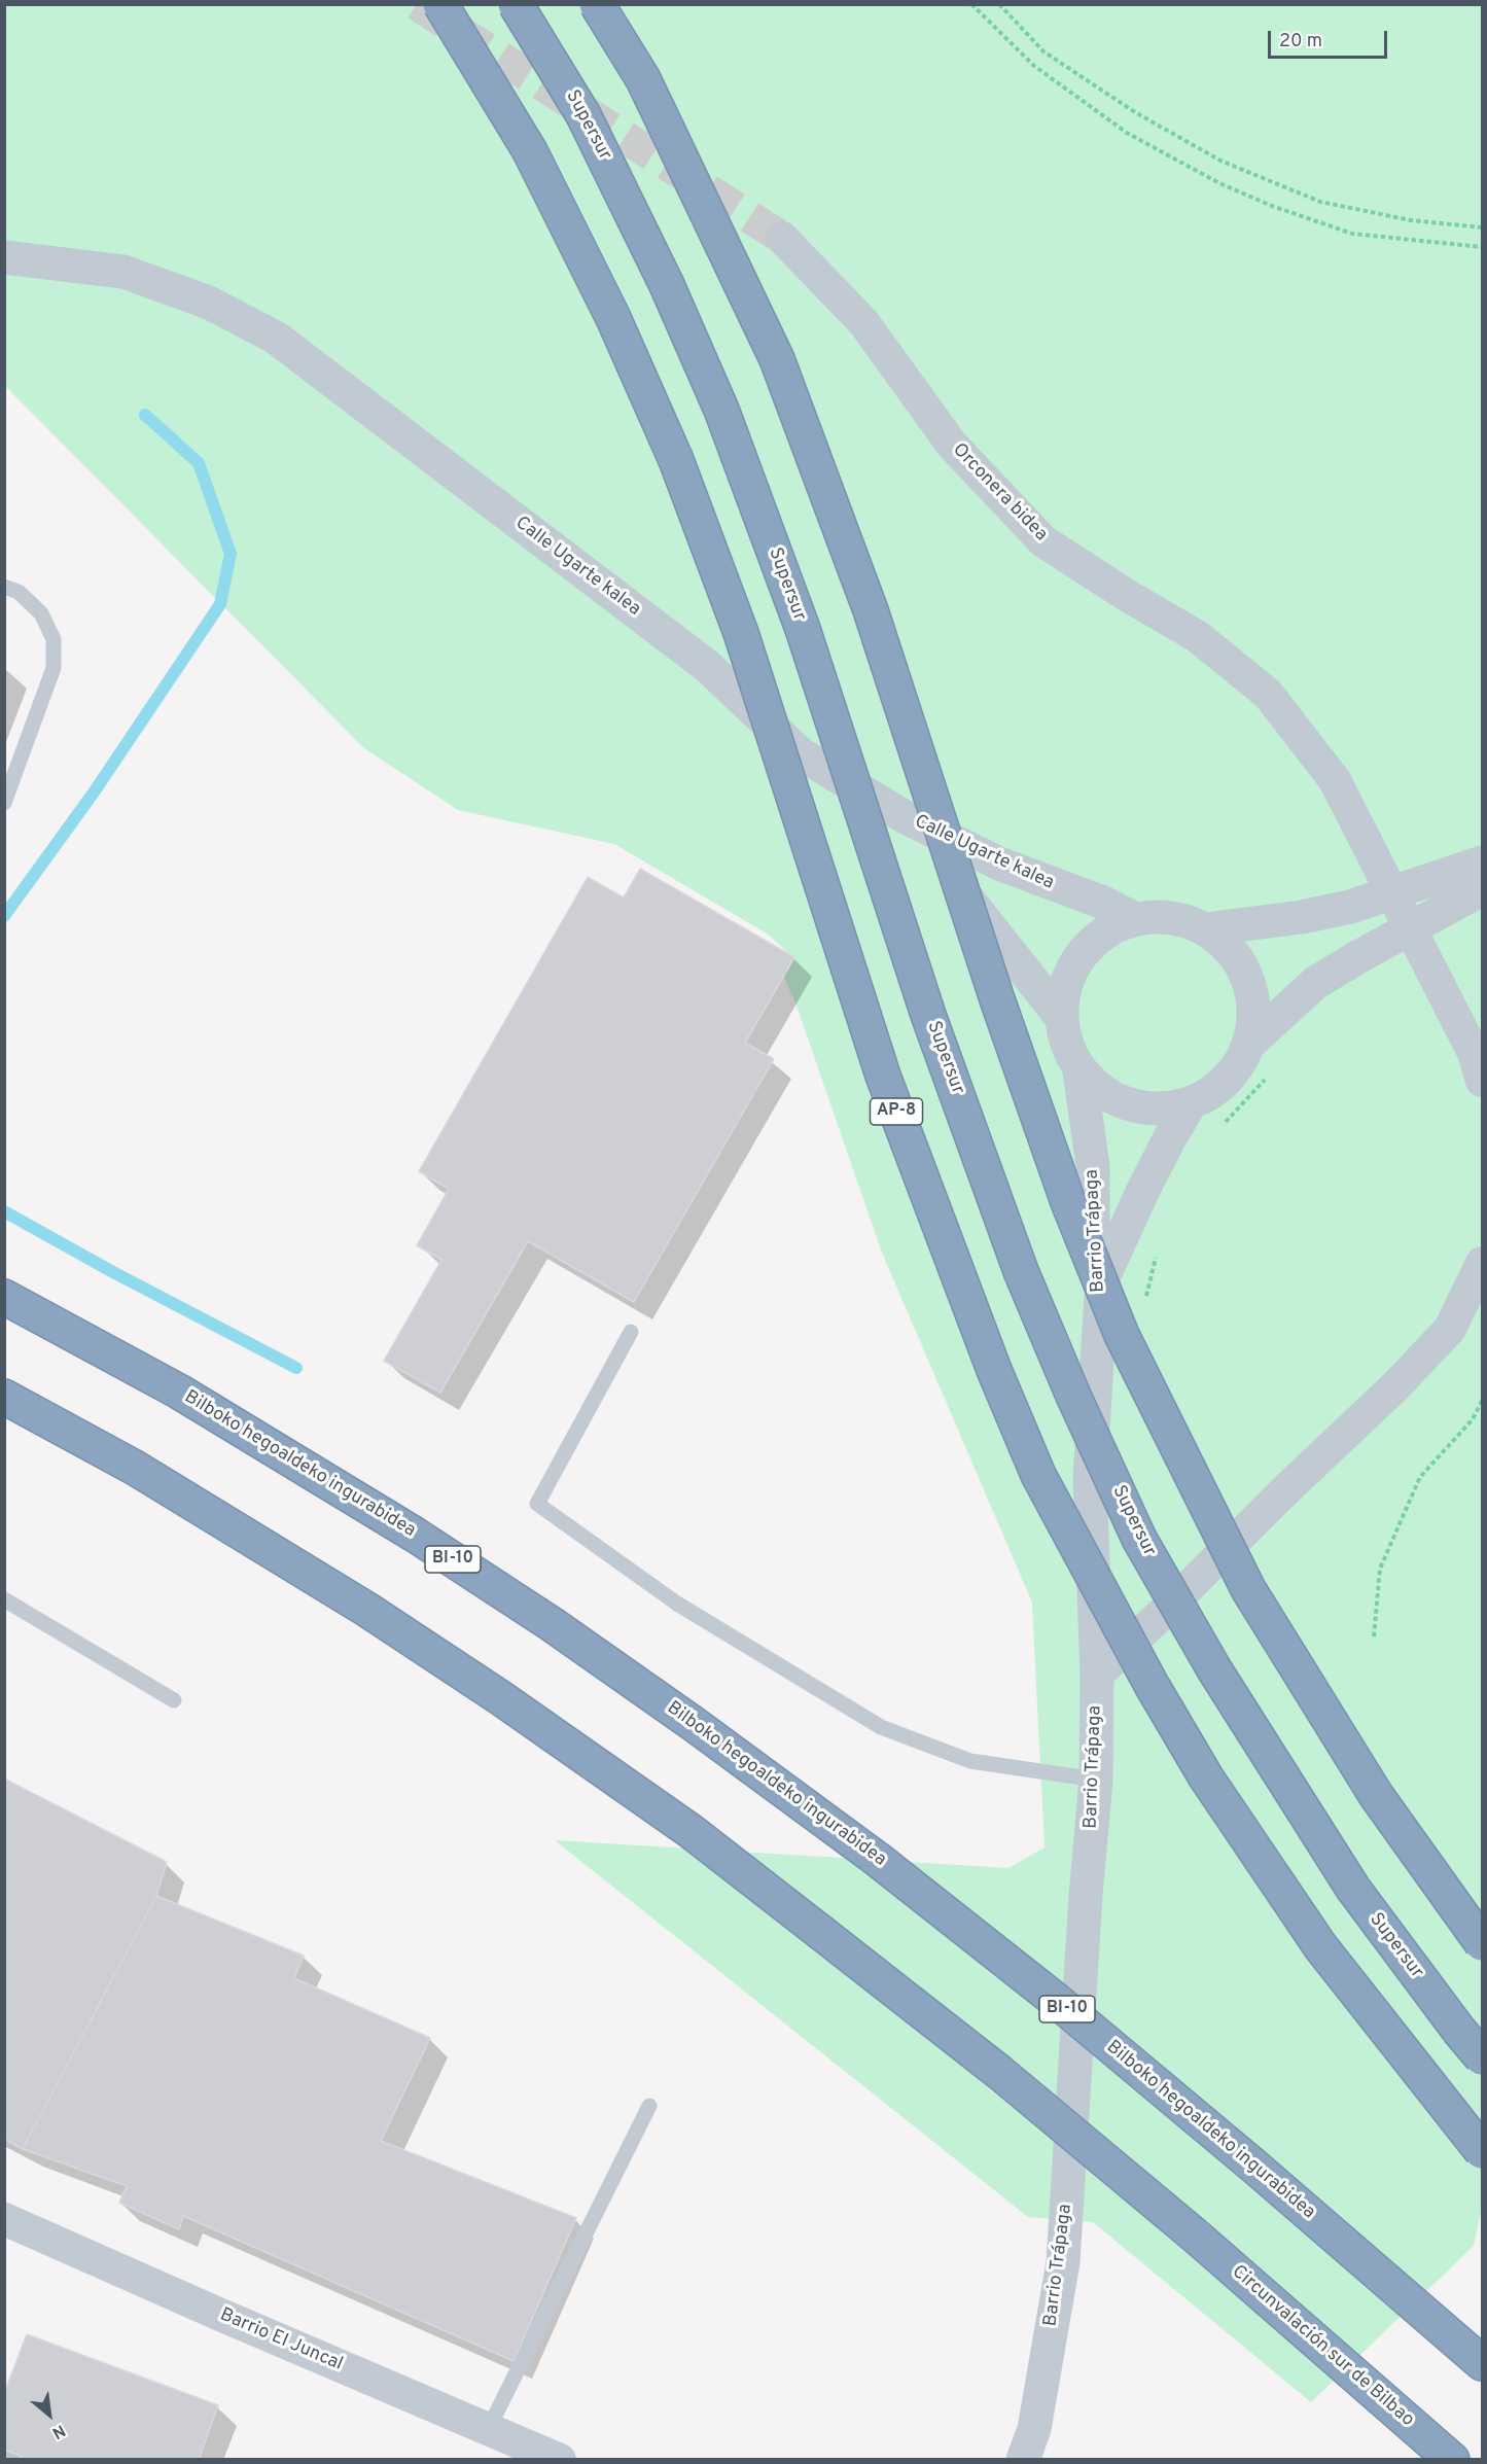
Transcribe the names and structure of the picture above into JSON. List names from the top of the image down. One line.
{"streets":{"highway":["Supersur","AP-8","Bilboko hegoaldeko ingurabidea","BI-10","Circunvalación sur de Bilbao"],"street":["Orconera bidea","Calle Ugarte kalea","Barrio Trápaga","Barrio El Juncal"]},"crossings":[["Calle Ugarte kalea","Barrio Trápaga"]],"scale_bar":"20 m","north":"bottom right"}
